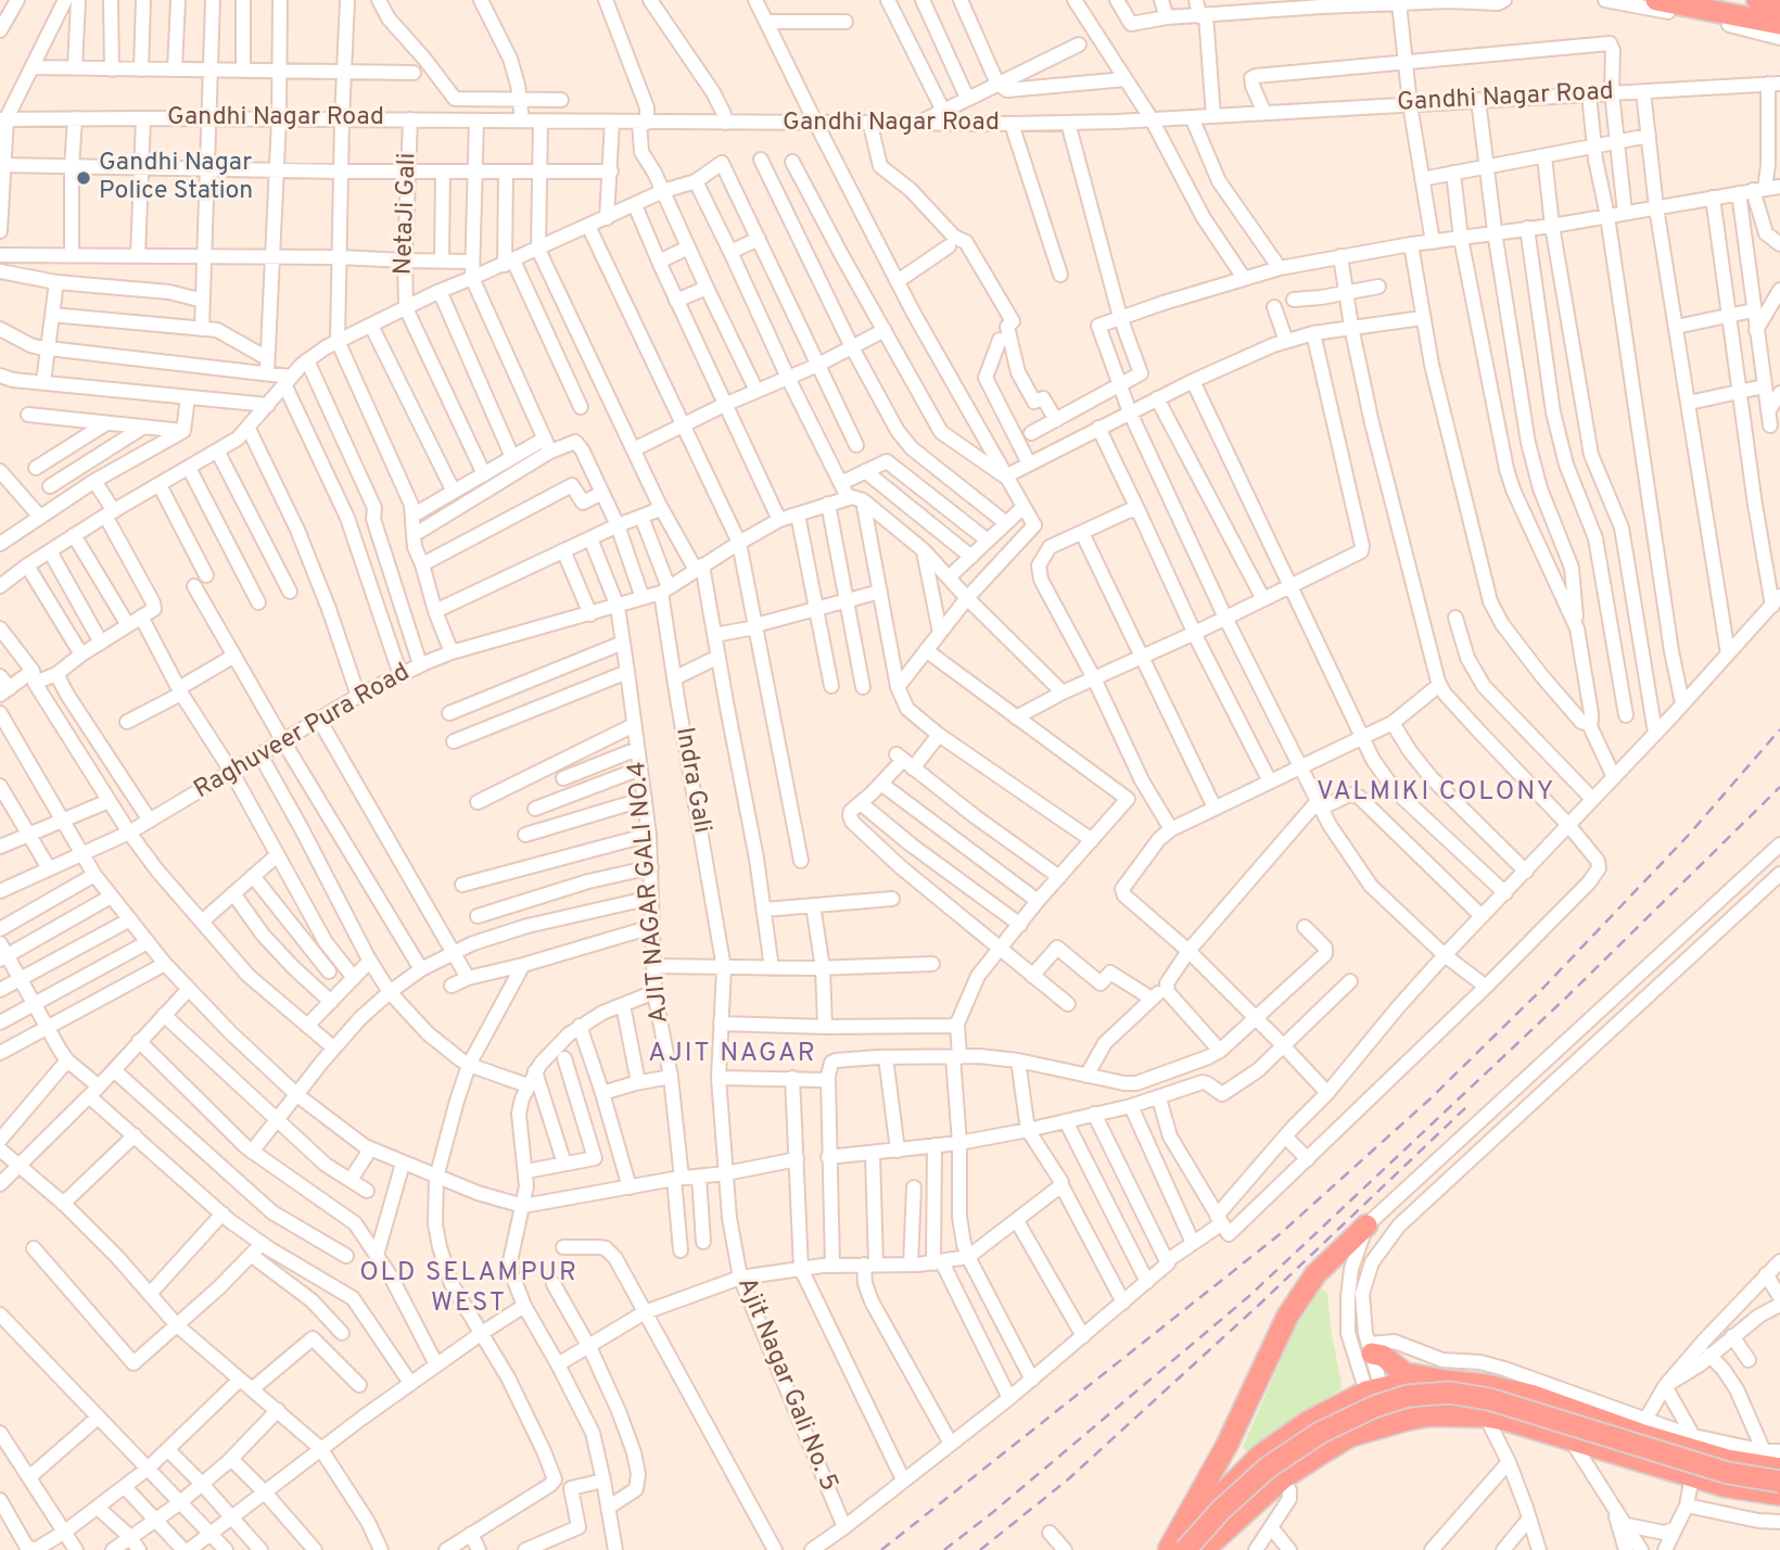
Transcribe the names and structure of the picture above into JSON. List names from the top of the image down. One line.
{"streets":{"street":["Gandhi Nagar Road","NetaJi Gali","Raghuveer Pura Road","Indra Gali","AJIT NAGAR GALI NO.4","Ajit Nagar Gali No. 5"]},"crossings":[["Gandhi Nagar Road","NetaJi Gali"],["Raghuveer Pura Road","AJIT NAGAR GALI NO.4"],["Indra Gali","Ajit Nagar Gali No. 5"]],"districts":["VALMIKI COLONY","AJIT NAGAR","OLD SELAMPUR WEST"],"places":["Gandhi Nagar Police Station"]}
